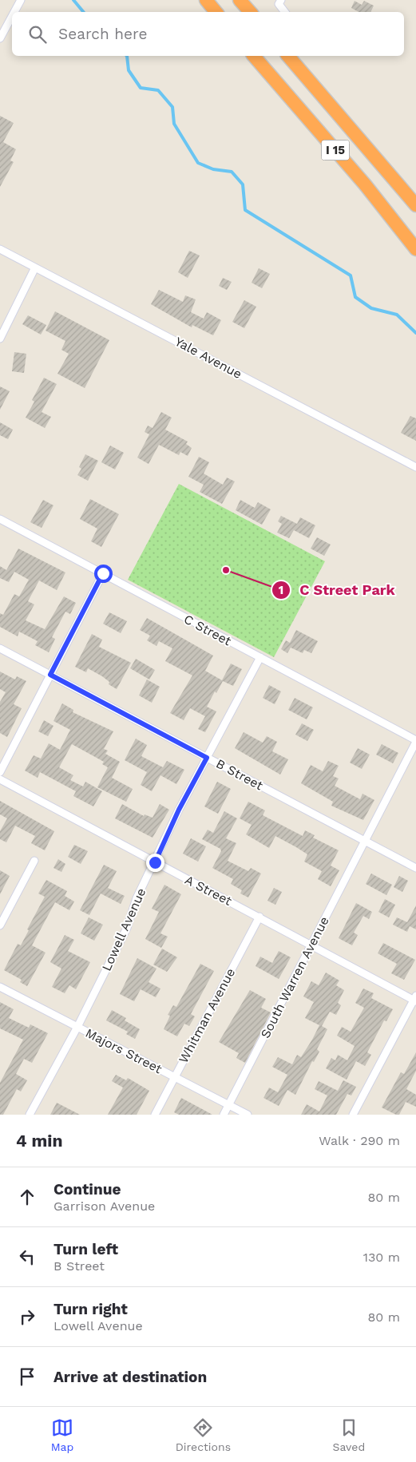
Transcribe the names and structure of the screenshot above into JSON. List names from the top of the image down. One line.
{"streets":{"highway":["I 15"],"street":["Yale Avenue","C Street","B Street","A Street","Lowell Avenue","South Warren Avenue","Whitman Avenue","Majors Street"]},"crossings":[["C Street","Lowell Avenue"],["C Street","South Warren Avenue"],["B Street","Lowell Avenue"],["B Street","South Warren Avenue"],["A Street","Lowell Avenue"],["A Street","South Warren Avenue"],["A Street","Whitman Avenue"],["Lowell Avenue","Majors Street"],["South Warren Avenue","Majors Street"],["Whitman Avenue","Majors Street"]],"places":["C Street Park"],"page":{"search":"Search here","heading":["4 min","Walk · 290 m"],"list":[["Continue","Garrison Avenue","80 m"],["Turn left","B Street","130 m"],["Turn right","Lowell Avenue","80 m"],"Arrive at destination"],"nav":["Map","Directions","Saved"]}}
